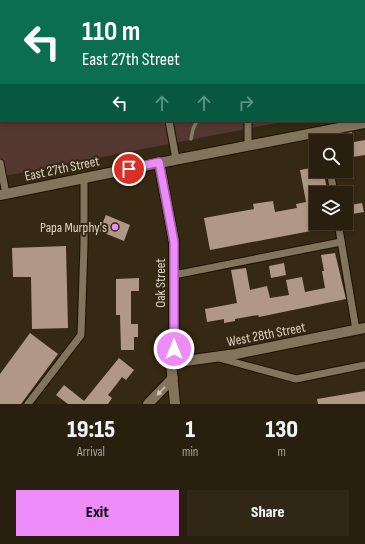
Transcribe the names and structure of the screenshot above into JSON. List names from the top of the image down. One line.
{"streets":{"street":["East 27th Street","Oak Street","West 28th Street"]},"crossings":[["East 27th Street","Oak Street"],["Oak Street","West 28th Street"]],"places":["Papa Murphy's"],"page":{"turn":["110 m","East 27th Street"],"eta":["19:15","Arrival","1","min","130","m"],"buttons":["Exit","Share"]}}
